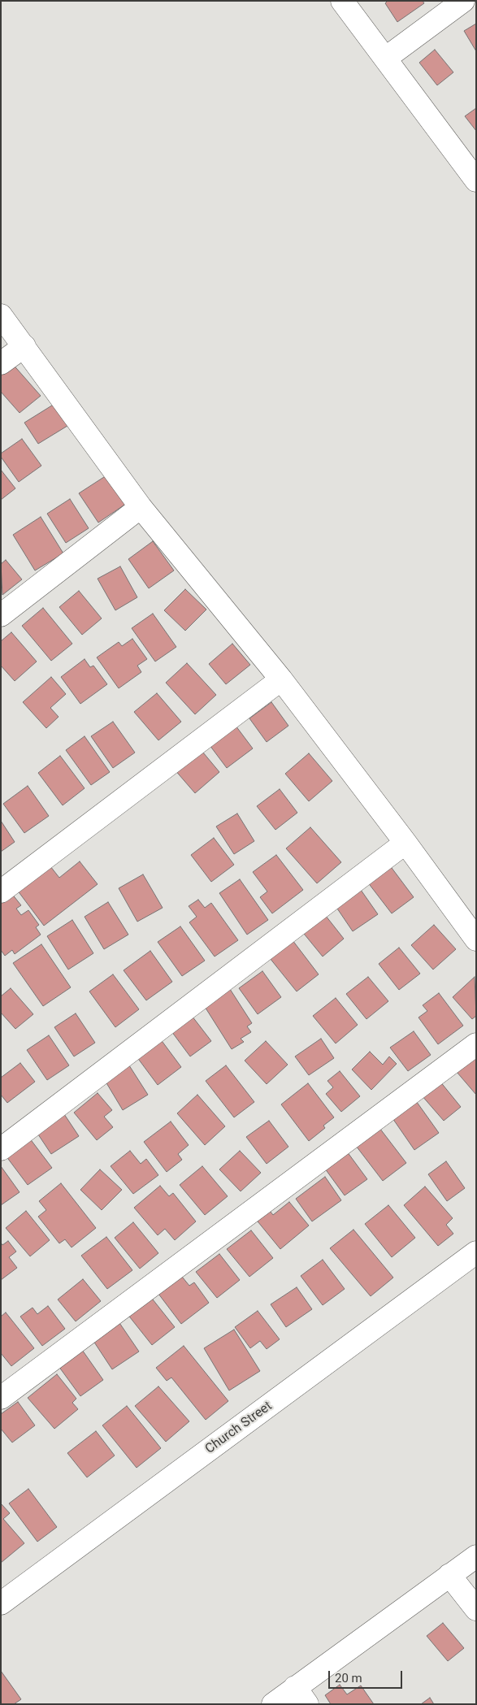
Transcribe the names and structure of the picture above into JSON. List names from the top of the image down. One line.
{"streets":{"street":["Church Street"]},"scale_bar":"20 m"}
